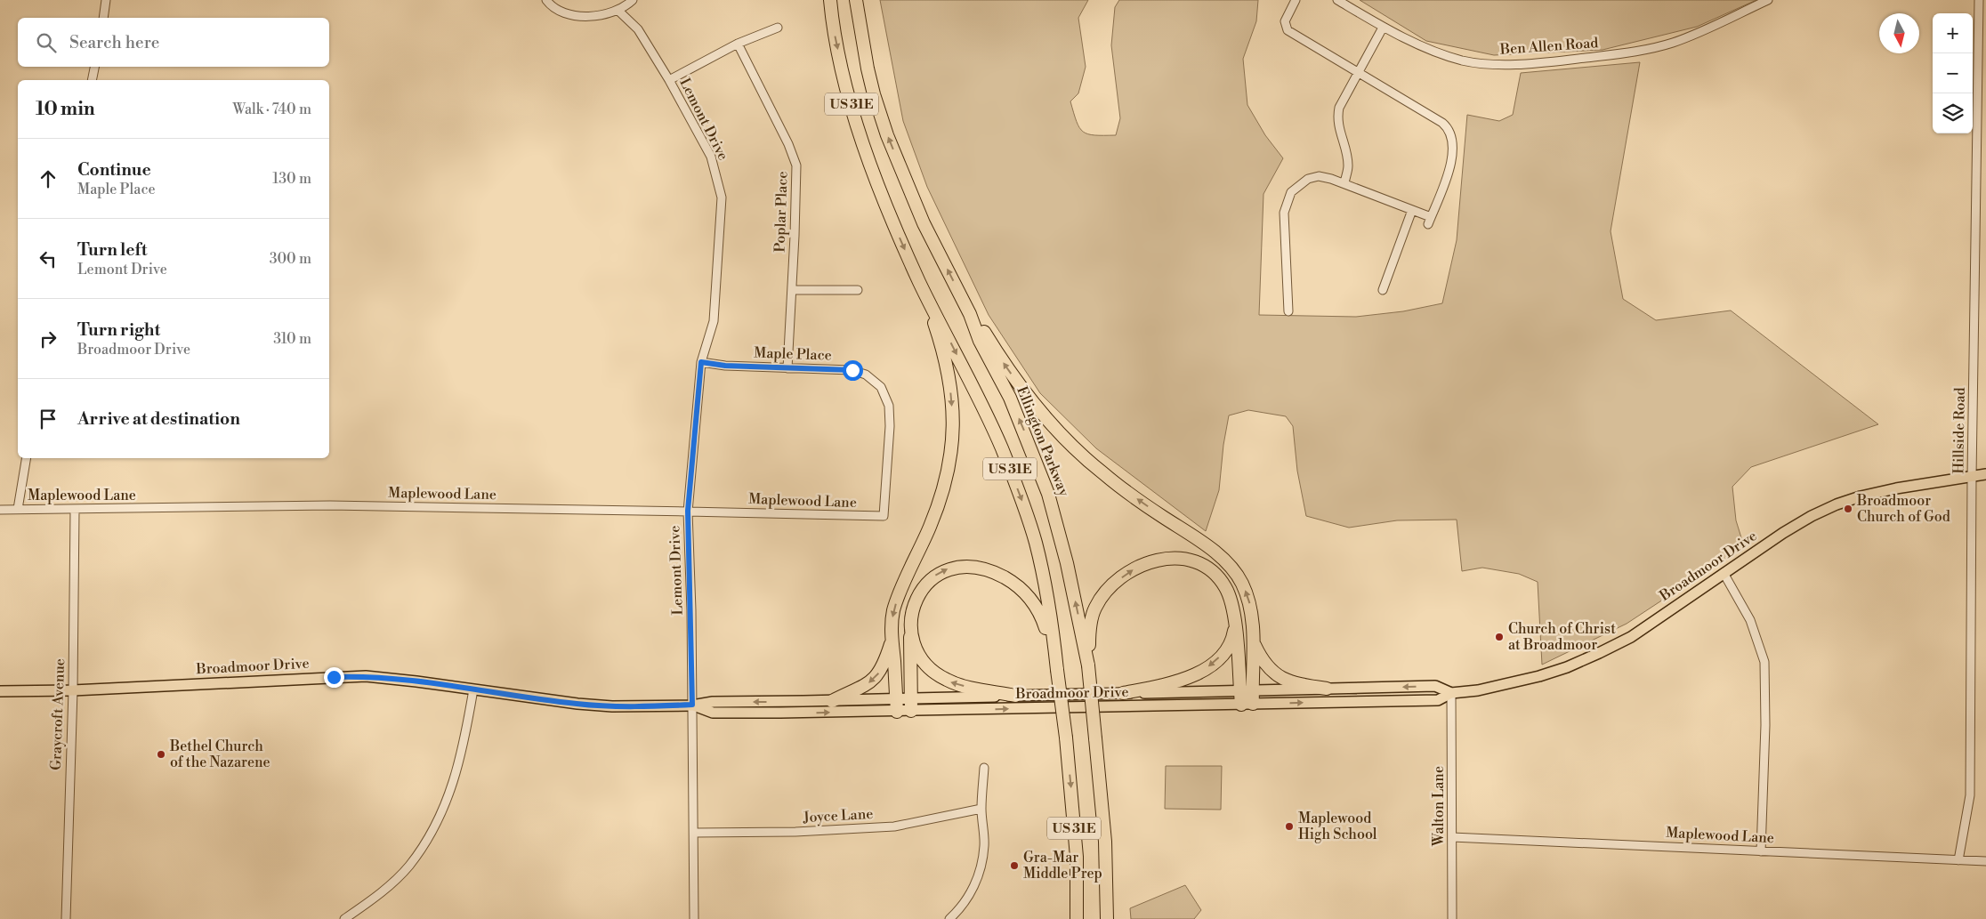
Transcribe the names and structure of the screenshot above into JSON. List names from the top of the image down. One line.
{"streets":{"highway":["US 31E","Ellington Parkway"],"main road":["Broadmoor Drive"],"street":["Ben Allen Road","Lemont Drive","Poplar Place","Maple Place","Hillside Road","Maplewood Lane","Graycroft Avenue","Walton Lane","Joyce Lane"]},"crossings":[["Lemont Drive","Maple Place"],["Lemont Drive","Maplewood Lane"],["Lemont Drive","Broadmoor Drive"],["Lemont Drive","Joyce Lane"],["Poplar Place","Maple Place"],["Maple Place","Maplewood Lane"],["Hillside Road","Maplewood Lane"],["Hillside Road","Broadmoor Drive"],["Maplewood Lane","Graycroft Avenue"],["Maplewood Lane","Walton Lane"],["Broadmoor Drive","Graycroft Avenue"],["Broadmoor Drive","Walton Lane"]],"places":["Broadmoor Church of God","Church of Christ at Broadmoor","Bethel Church of the Nazarene","Maplewood High School","Gra-Mar Middle Prep"],"north":"bottom","page":{"map_buttons":["+","−"],"search":"Search here","heading":["10 min","Walk · 740 m"],"list":[["Continue","Maple Place","130 m"],["Turn left","Lemont Drive","300 m"],["Turn right","Broadmoor Drive","310 m"],"Arrive at destination"]}}
